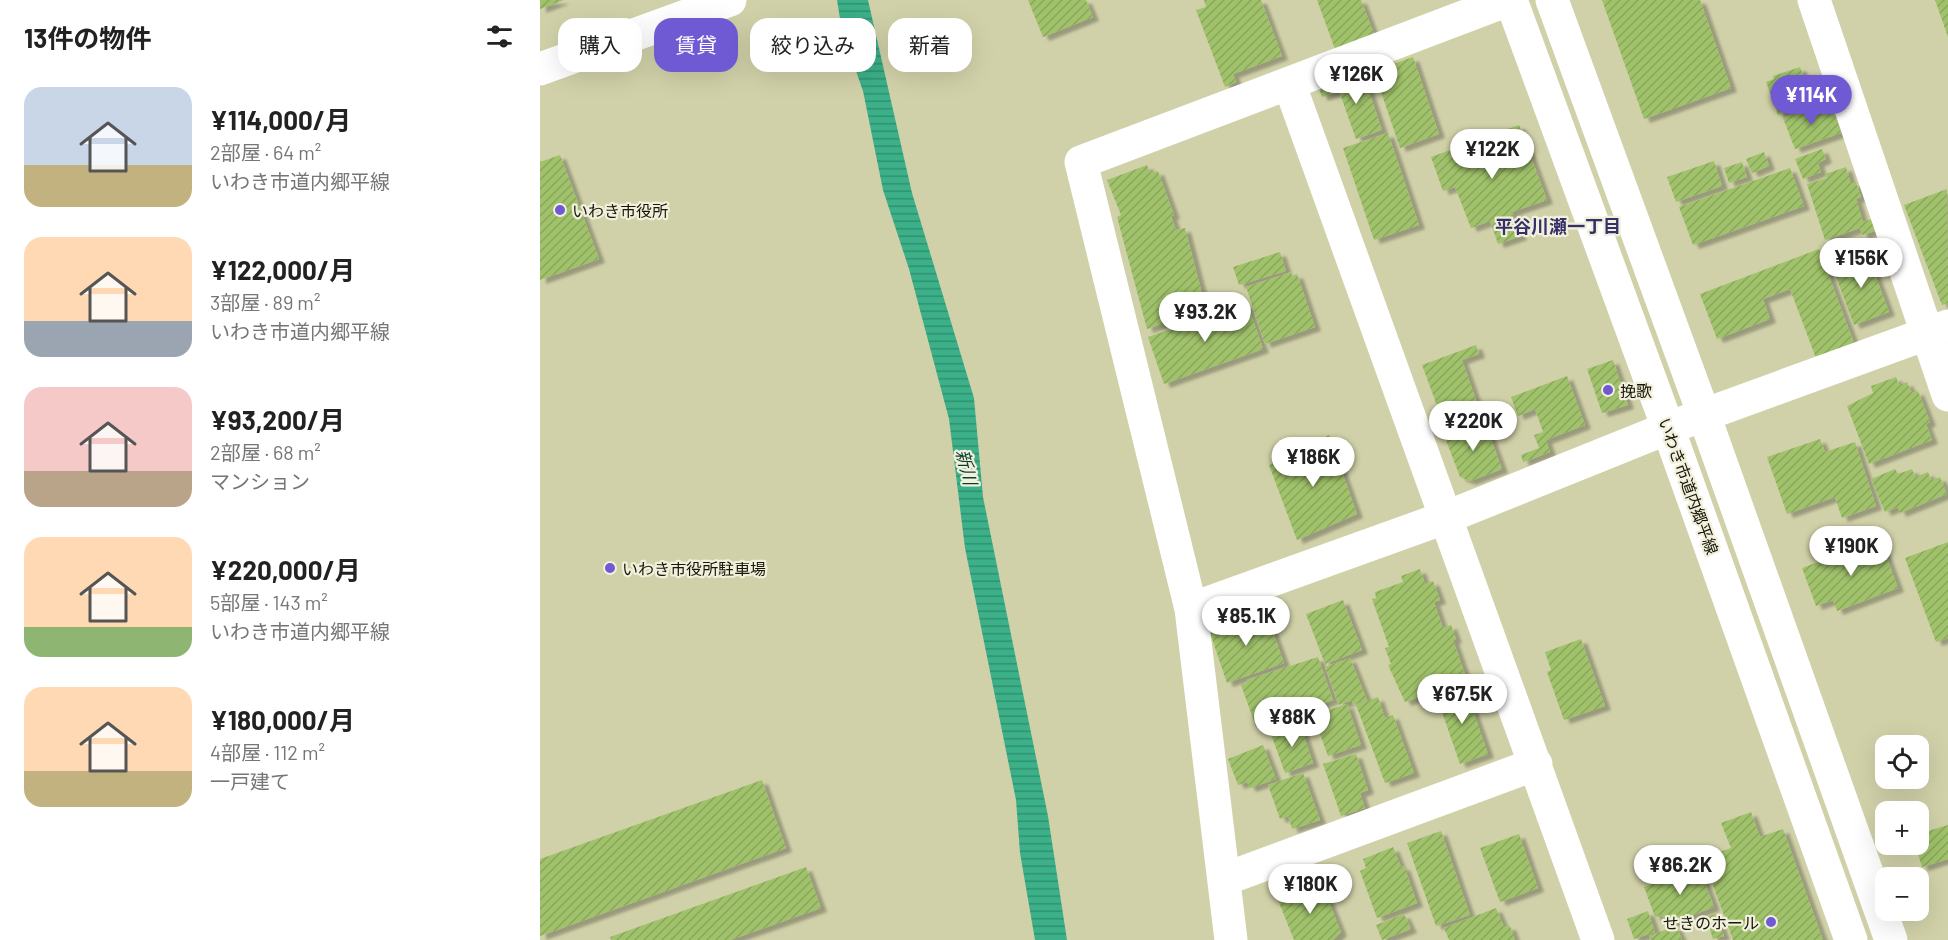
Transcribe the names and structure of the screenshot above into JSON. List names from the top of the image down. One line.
{"streets":{"street":["いわき市道内郷平線"]},"districts":["平谷川瀬一丁目"],"water":["新川"],"places":["いわき市役所","挽歌","いわき市役所駐車場","せきのホール"],"page":{"heading":"13件の物件","chip":["購入","賃貸","絞り込み","新着"],"price":["¥126K","¥114K","¥122K","¥156K","¥93.2K","¥220K","¥186K","¥190K","¥85.1K","¥67.5K","¥88K","¥86.2K","¥180K"],"list":[{"name":"¥114,000/月","note":"2部屋 · 64 m² · いわき市道内郷平線"},{"name":"¥122,000/月","note":"3部屋 · 89 m² · いわき市道内郷平線"},{"name":"¥93,200/月","note":"2部屋 · 68 m² · マンション"},{"name":"¥220,000/月","note":"5部屋 · 143 m² · いわき市道内郷平線"},{"name":"¥180,000/月","note":"4部屋 · 112 m² · 一戸建て"}],"map_buttons":["+","−"]}}
